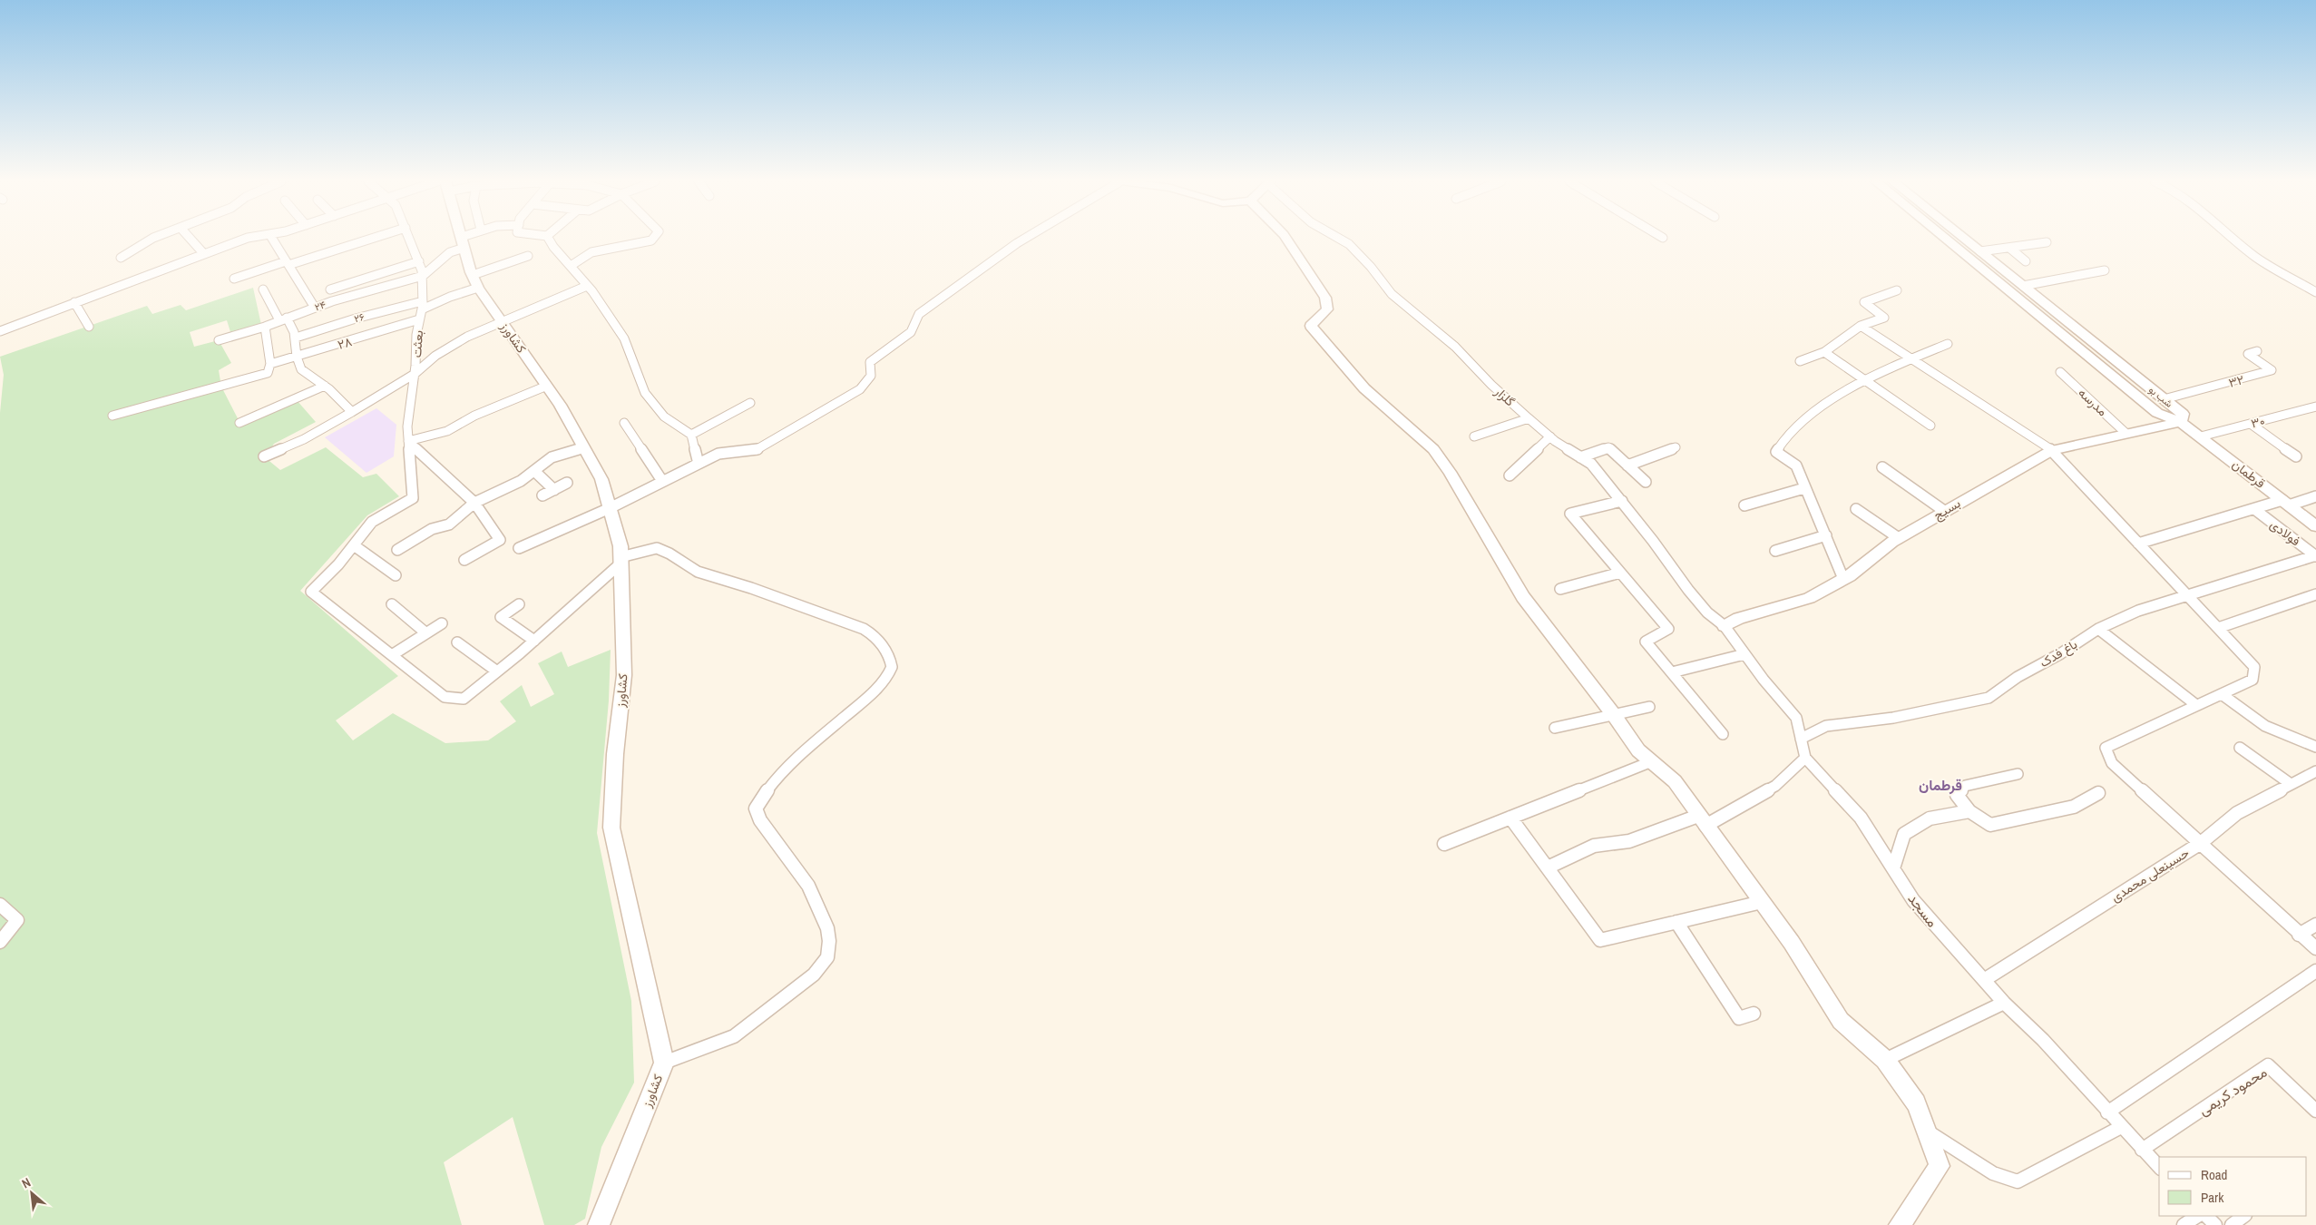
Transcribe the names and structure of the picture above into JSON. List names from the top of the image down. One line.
{"streets":{"street":["۲۴","۲۶","کشاورز","۲۸","بعثت","۳۲","گلزار","شب بو","مدرسه","۳۰","قرطمان","بسیج","فولادی","باغ فدک","حسینعلی محمدی","مسجد","محمود کریمی"]},"crossings":[["۲۴","بعثت"],["۲۶","کشاورز"],["۲۶","بعثت"],["۲۸","بعثت"],["۳۲","شب بو"],["گلزار","بسیج"],["گلزار","مسجد"],["شب بو","قرطمان"],["شب بو","بسیج"],["مدرسه","بسیج"],["۳۰","قرطمان"],["قرطمان","بسیج"],["بسیج","مسجد"],["فولادی","باغ فدک"],["باغ فدک","مسجد"],["حسینعلی محمدی","مسجد"],["مسجد","محمود کریمی"]],"districts":["قرطمان"],"legend":["Road","Park"],"north":"top left"}
